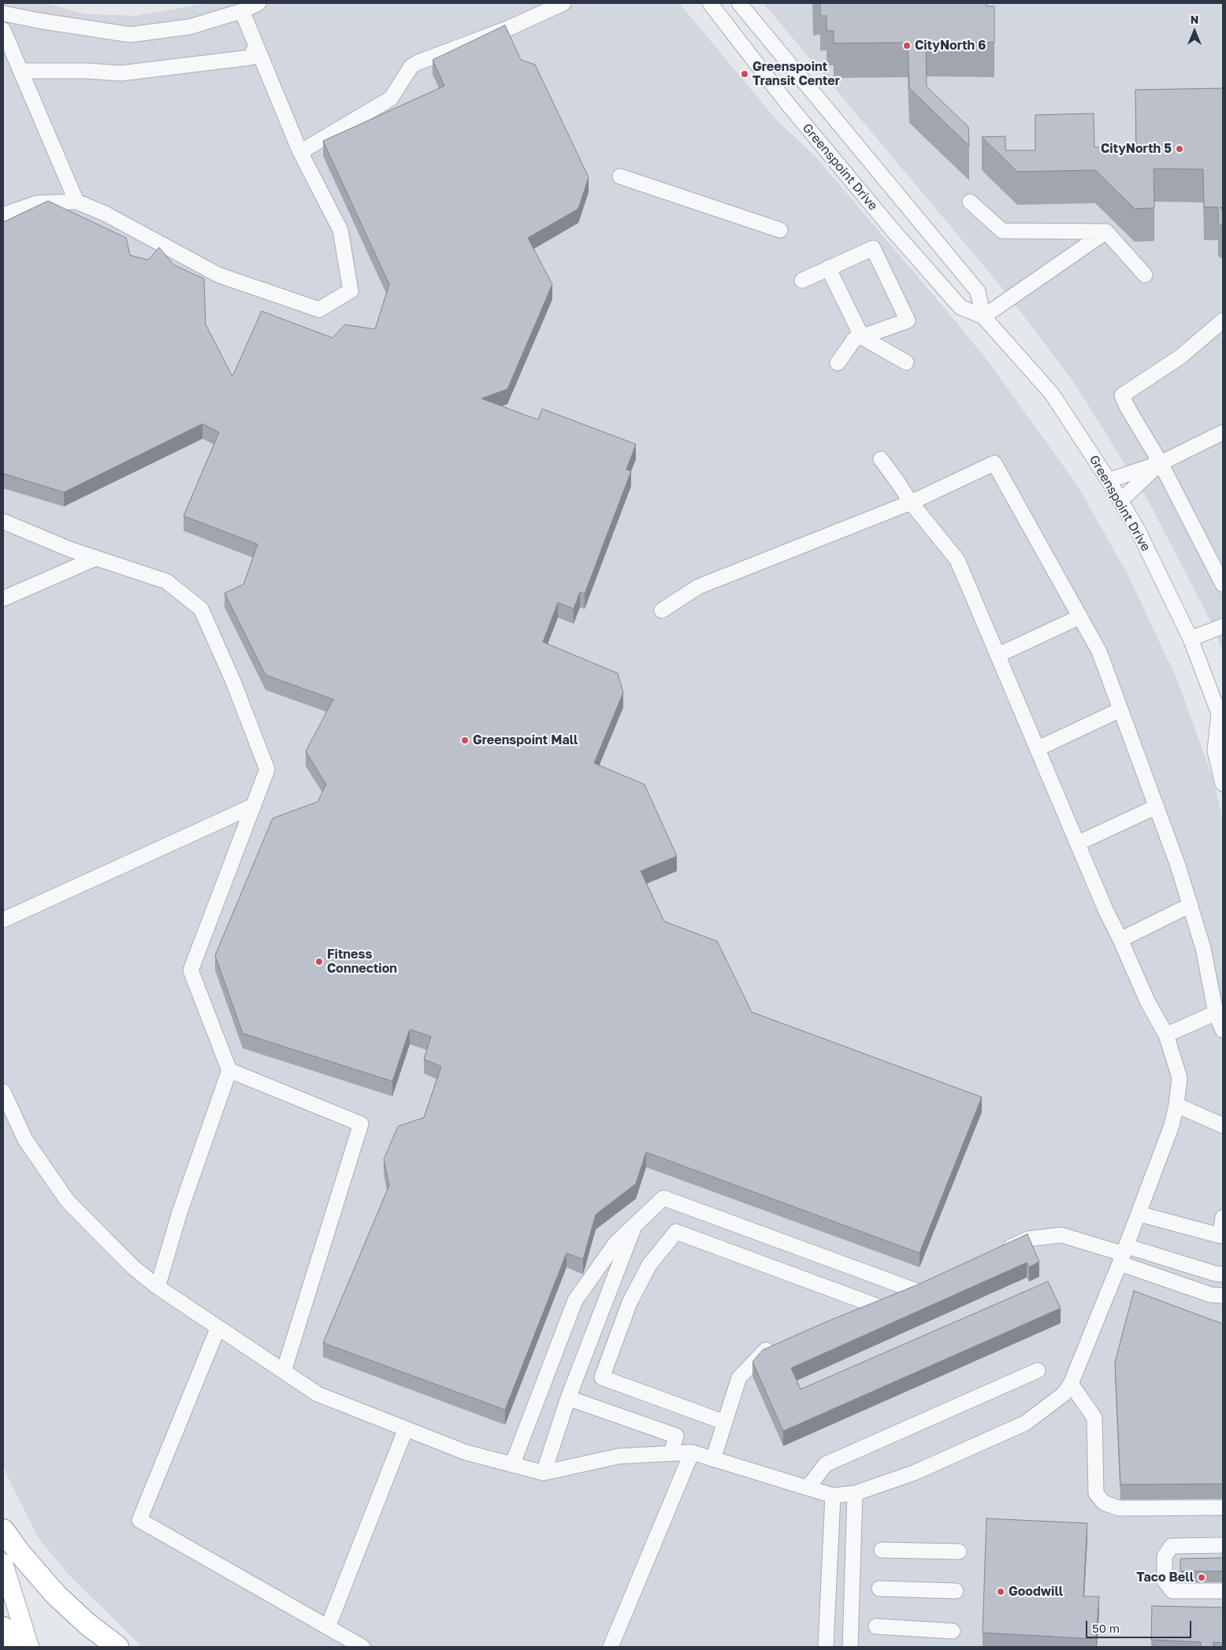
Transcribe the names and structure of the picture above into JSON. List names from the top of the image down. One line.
{"streets":{"street":["Greenspoint Drive"]},"places":["CityNorth 6","Greenspoint Transit Center","CityNorth 5","Greenspoint Mall","Fitness Connection","Taco Bell","Goodwill"],"scale_bar":"50 m","north":"top"}
